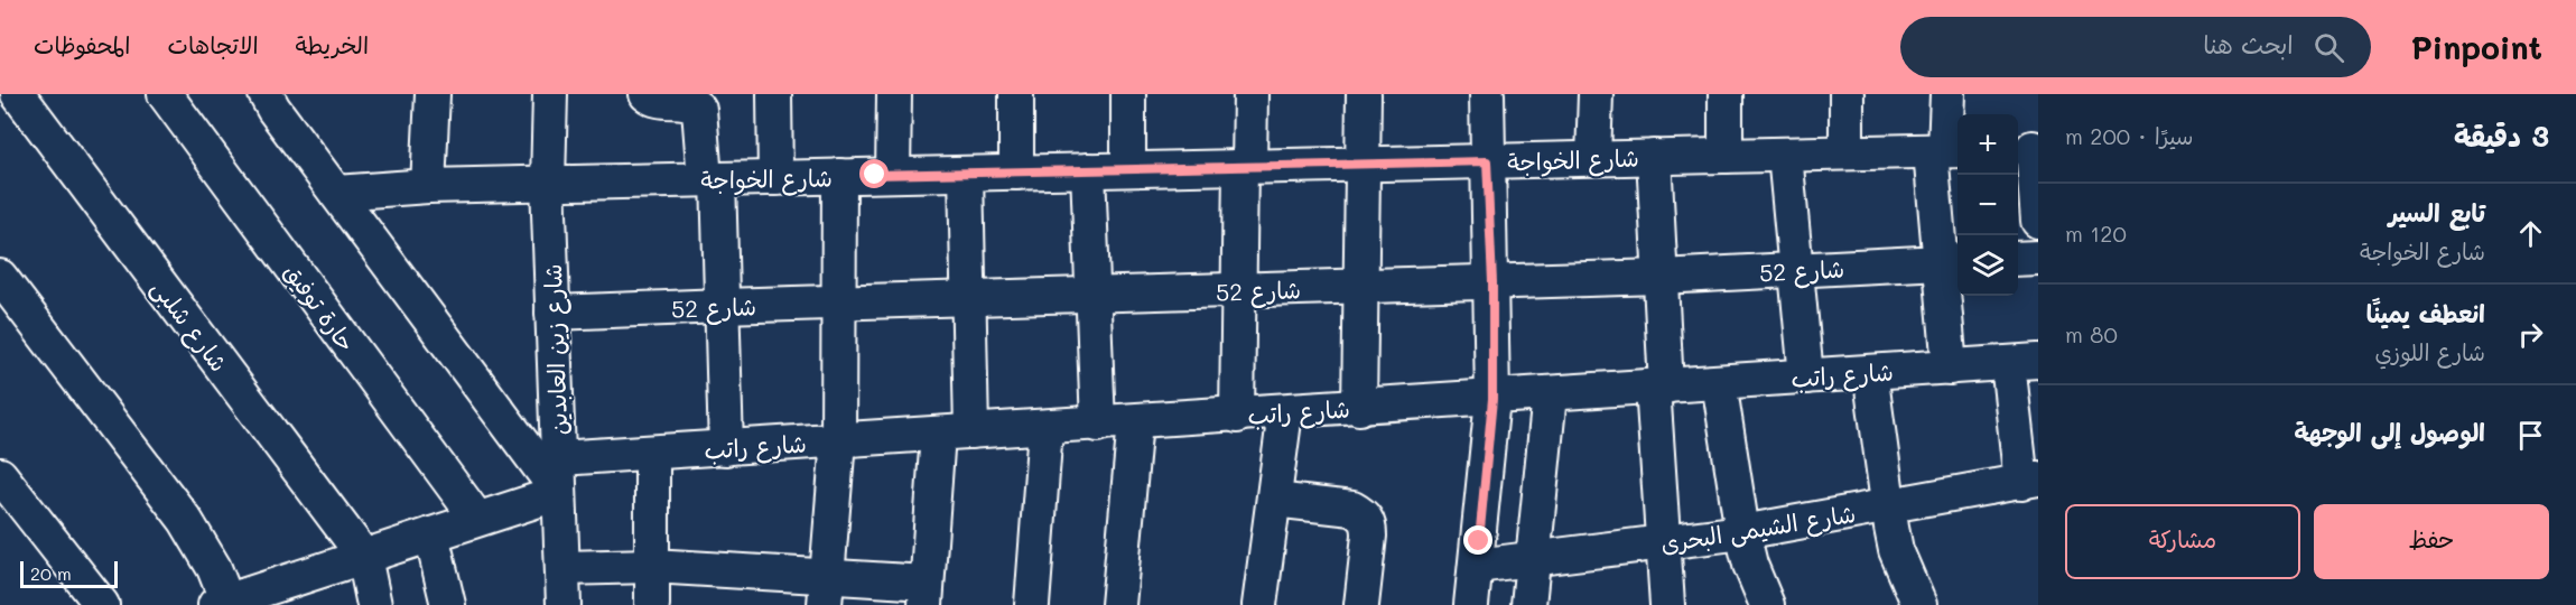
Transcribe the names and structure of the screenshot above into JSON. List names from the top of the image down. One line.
{"streets":{"street":["شارع الخواجة","شارع 52","حارة توفيق","شارع شلبى","شارع زين العابدين","شارع راتب","شارع الشيمى البحرى"]},"crossings":[["شارع الخواجة","شارع زين العابدين"],["شارع 52","شارع زين العابدين"],["شارع زين العابدين","شارع راتب"]],"scale_bar":"20 m","page":{"header":"Pinpoint","search":"ابحث هنا","nav":["الخريطة","الاتجاهات","المحفوظات"],"heading":["3 دقيقة","سيرًا · 200 m"],"map_buttons":["+","−"],"list":[["تابع السير","شارع الخواجة","120 m"],["انعطف يمينًا","شارع اللوزي","80 m"],"الوصول إلى الوجهة"],"buttons":["حفظ","مشاركة"],"scale":"20 m"}}
